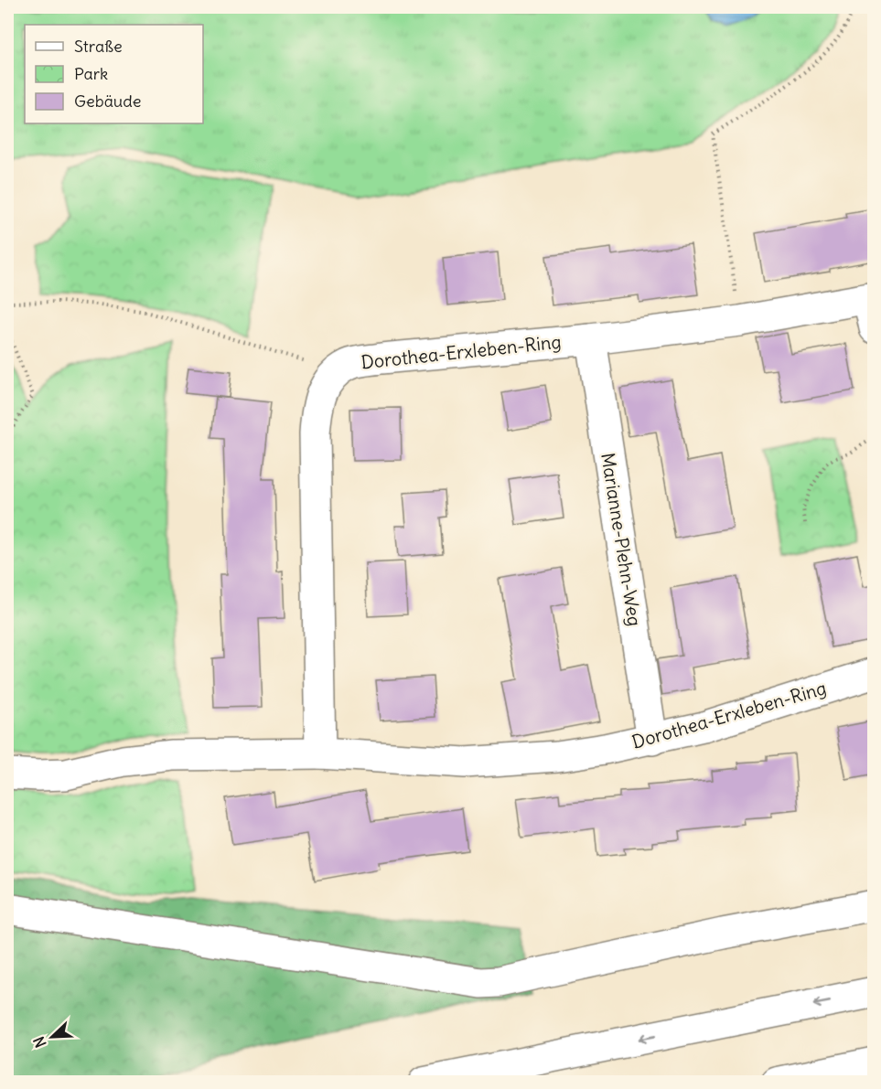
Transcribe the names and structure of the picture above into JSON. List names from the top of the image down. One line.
{"streets":{"main road":["Dorothea-Erxleben-Ring","Marianne-Plehn-Weg"]},"crossings":[["Dorothea-Erxleben-Ring","Marianne-Plehn-Weg"]],"legend":["Straße","Park","Gebäude"],"north":"bottom left"}
